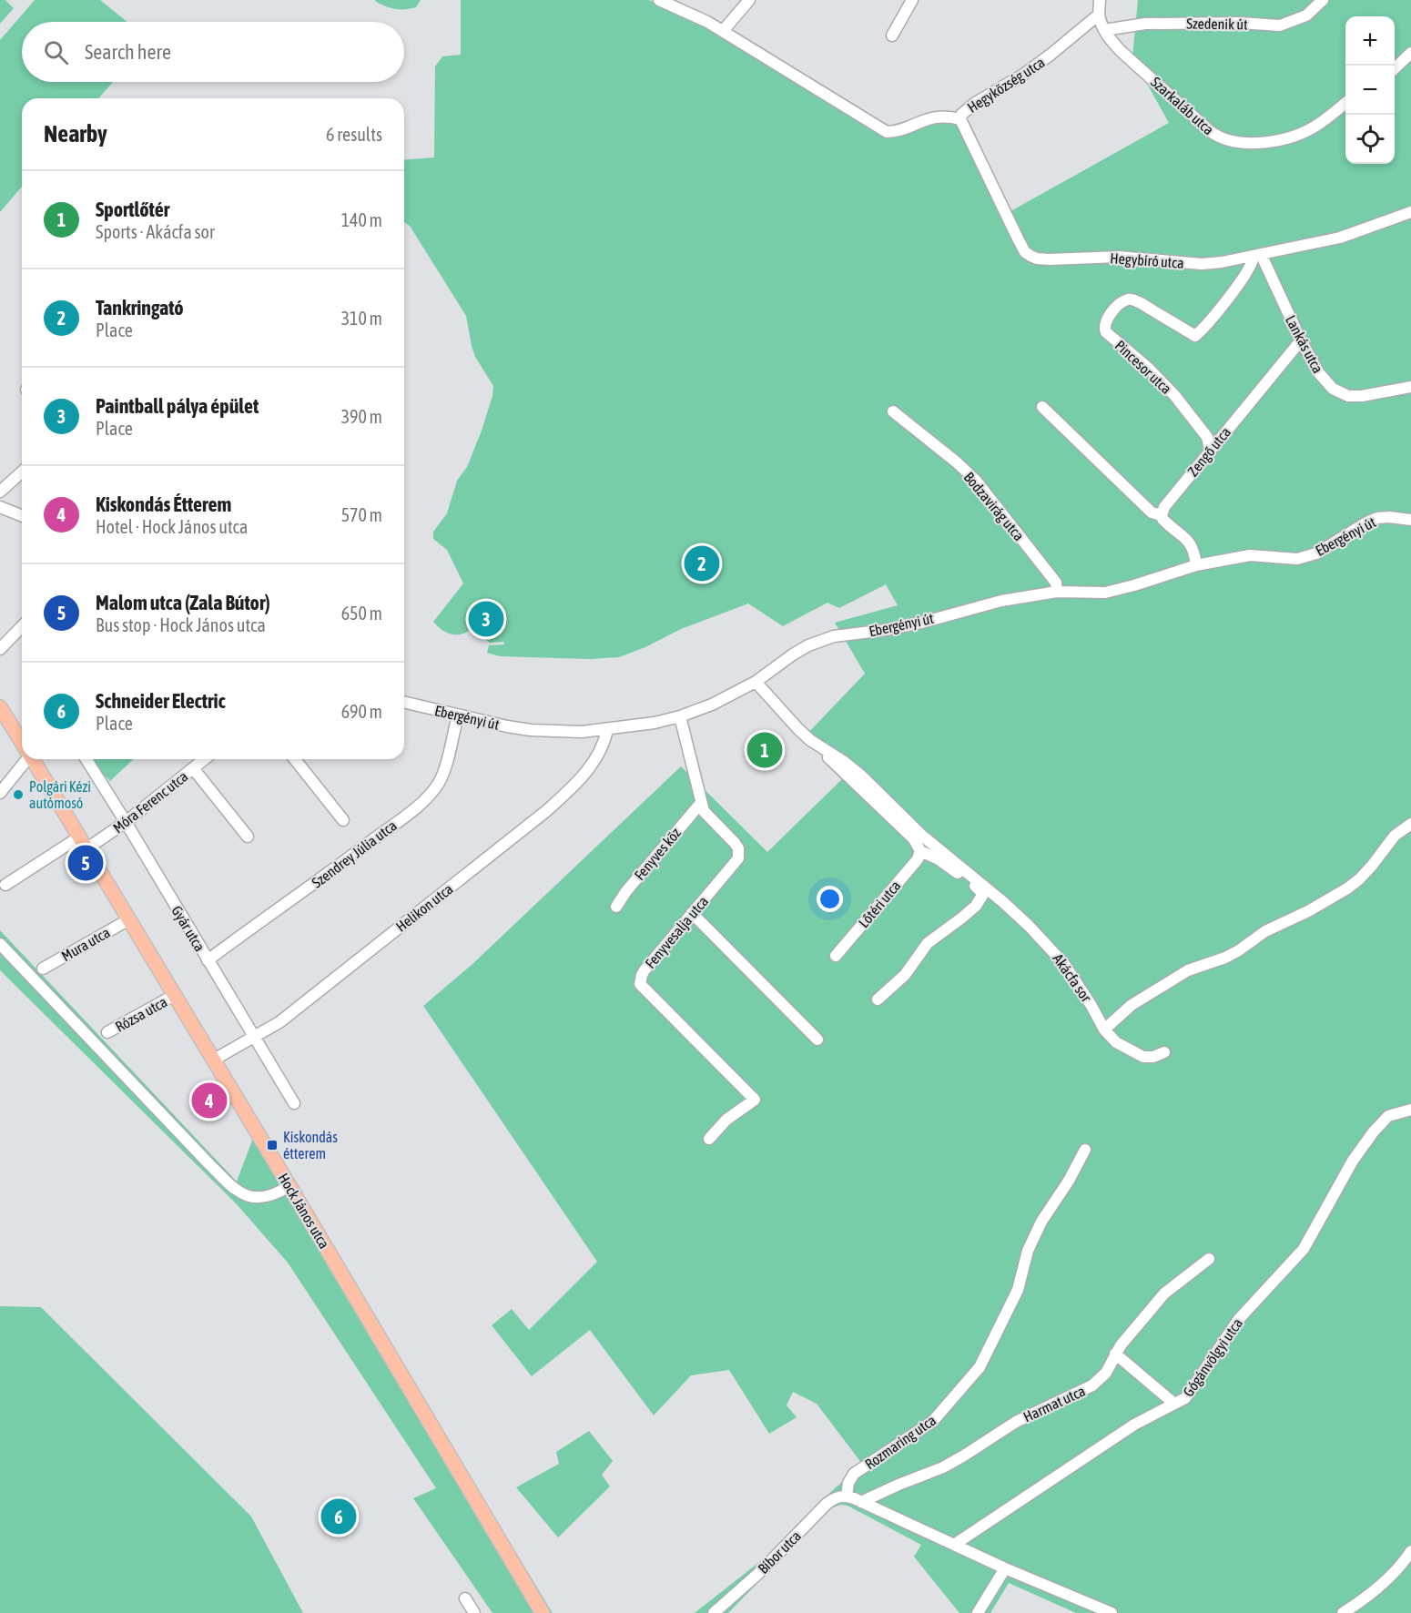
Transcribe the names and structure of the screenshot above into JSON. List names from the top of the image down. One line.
{"streets":{"main road":["Hock János utca"],"street":["Szedenik út","Hegyközség utca","Szarkaláb utca","Hegybíró utca","Lankás utca","Pincesor utca","Zengő utca","Bodzavirág utca","Ebergényi út","Móra Ferenc utca","Szendrey Júlia utca","Fenyves köz","Lőtéri utca","Helikon utca","Gyár utca","Fenyvesalja utca","Mura utca","Akácfa sor","Rózsa utca","Gógánvölgyi utca","Harmat utca","Rozmaring utca","Bíbor utca"]},"crossings":[["Szedenik út","Szarkaláb utca"],["Hegyközség utca","Szarkaláb utca"],["Hegyközség utca","Hegybíró utca"],["Hegybíró utca","Lankás utca"],["Hegybíró utca","Pincesor utca"],["Lankás utca","Pincesor utca"],["Lankás utca","Zengő utca"],["Pincesor utca","Zengő utca"],["Bodzavirág utca","Ebergényi út"],["Ebergényi út","Szendrey Júlia utca"],["Ebergényi út","Helikon utca"],["Ebergényi út","Fenyvesalja utca"],["Ebergényi út","Akácfa sor"],["Móra Ferenc utca","Gyár utca"],["Móra Ferenc utca","Hock János utca"],["Szendrey Júlia utca","Gyár utca"],["Fenyves köz","Fenyvesalja utca"],["Helikon utca","Gyár utca"],["Helikon utca","Hock János utca"],["Mura utca","Hock János utca"],["Rózsa utca","Hock János utca"],["Rozmaring utca","Bíbor utca"]],"places":{"other":["Polgári Kézi autómosó"],"transit":["Kiskondás étterem"]},"page":{"map_buttons":["+","−"],"search":"Search here","heading":["Nearby","6 results"],"list":[{"mark":"1","name":"Sportlőtér","note":"Sports · Akácfa sor","value":"140 m"},{"mark":"2","name":"Tankringató","note":"Place","value":"310 m"},{"mark":"3","name":"Paintball pálya épület","note":"Place","value":"390 m"},{"mark":"4","name":"Kiskondás Étterem","note":"Hotel · Hock János utca","value":"570 m"},{"mark":"5","name":"Malom utca (Zala Bútor)","note":"Bus stop · Hock János utca","value":"650 m"},{"mark":"6","name":"Schneider Electric","note":"Place","value":"690 m"}],"pins":["2","3","1","5","4","6"]}}
